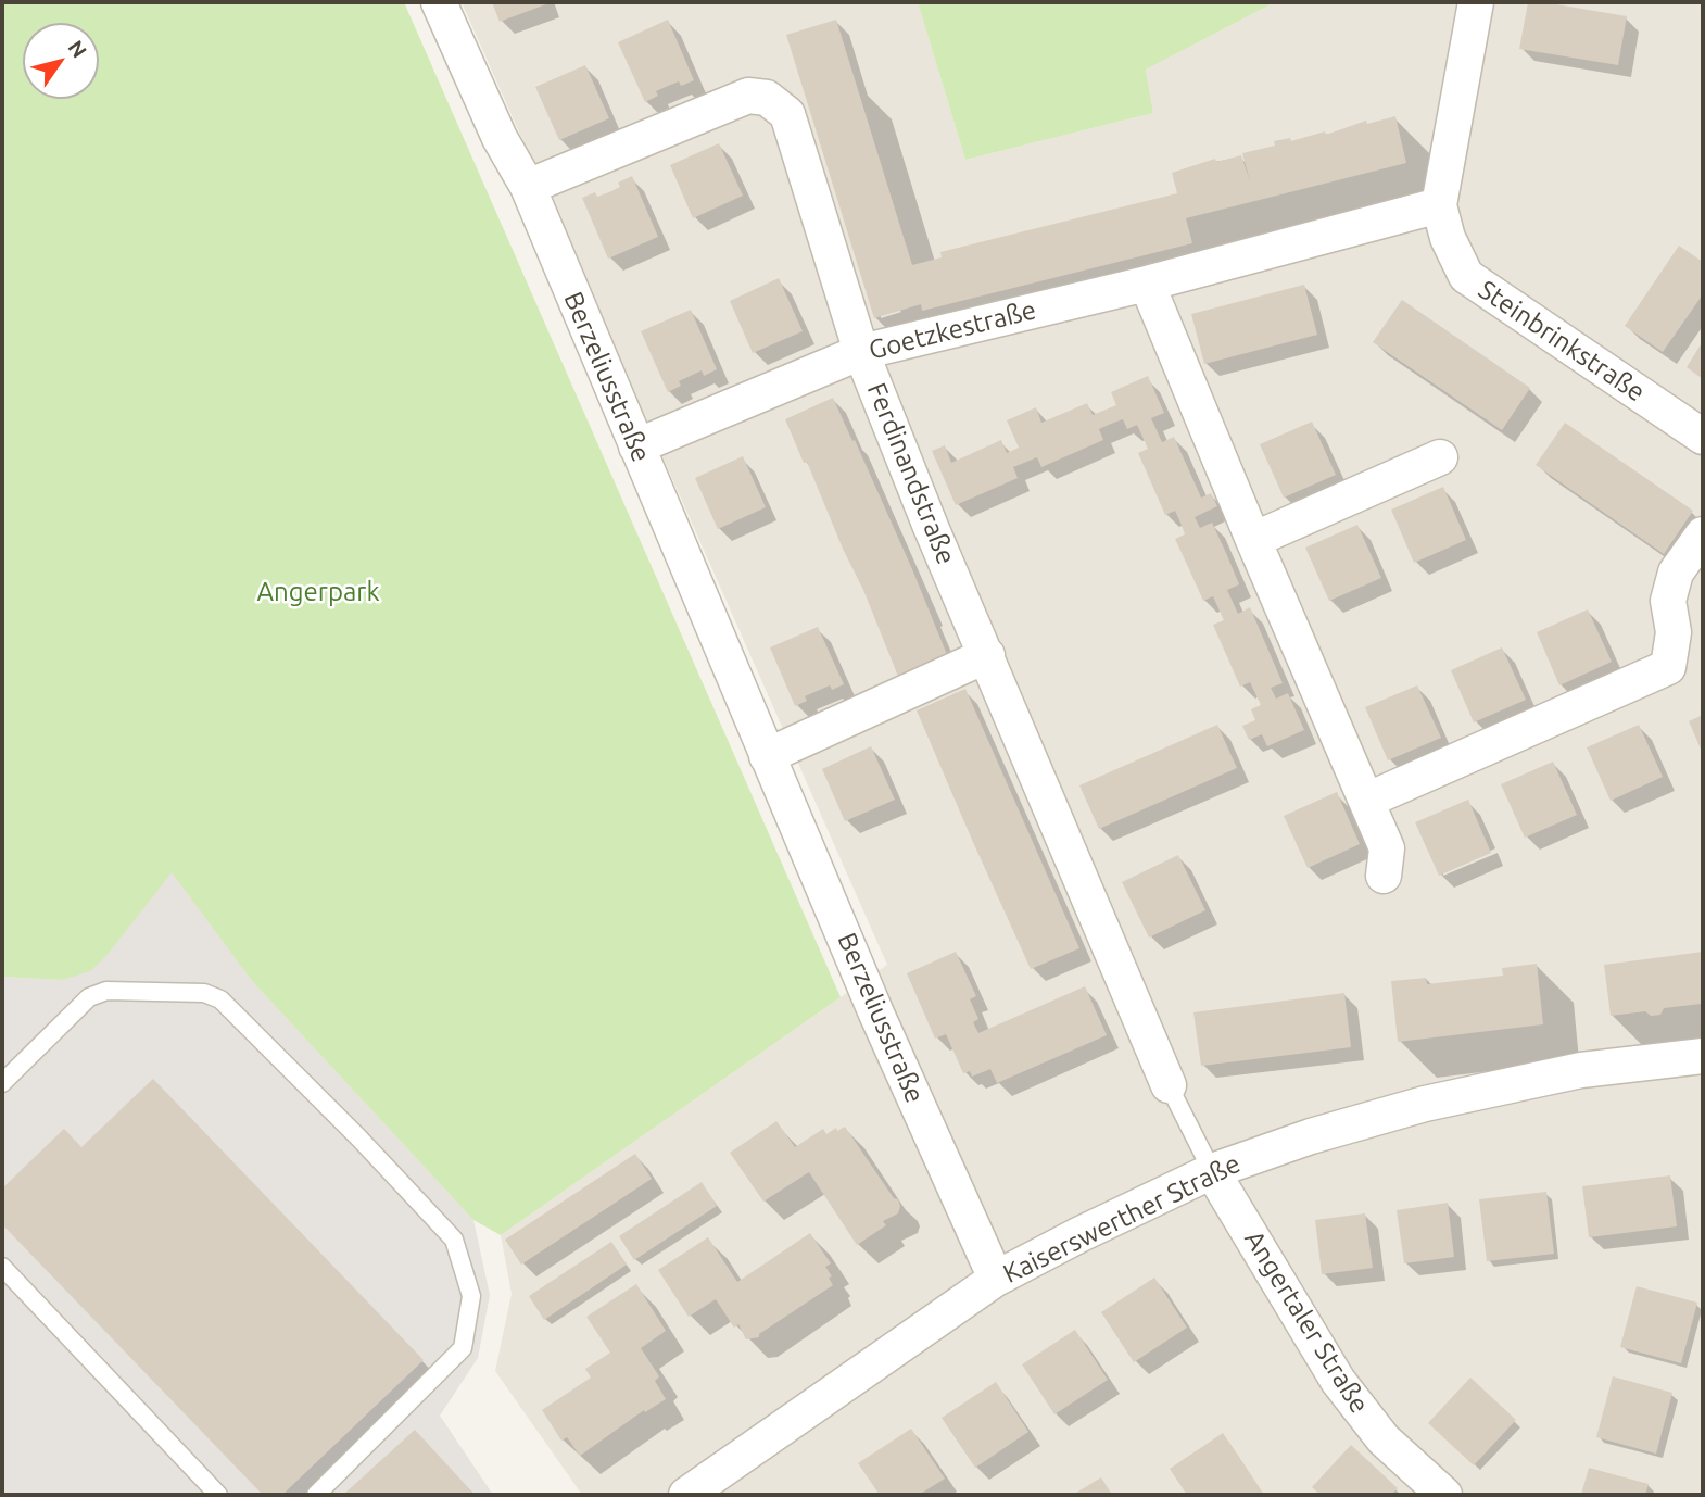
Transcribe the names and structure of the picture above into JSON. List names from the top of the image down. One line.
{"streets":{"street":["Goetzkestraße","Steinbrinkstraße","Berzeliusstraße","Ferdinandstraße","Kaiserswerther Straße","Angertaler Straße"]},"crossings":[["Goetzkestraße","Steinbrinkstraße"],["Goetzkestraße","Berzeliusstraße"],["Goetzkestraße","Ferdinandstraße"],["Berzeliusstraße","Ferdinandstraße"],["Berzeliusstraße","Kaiserswerther Straße"],["Kaiserswerther Straße","Angertaler Straße"]],"parks":["Angerpark"],"north":"top right"}
